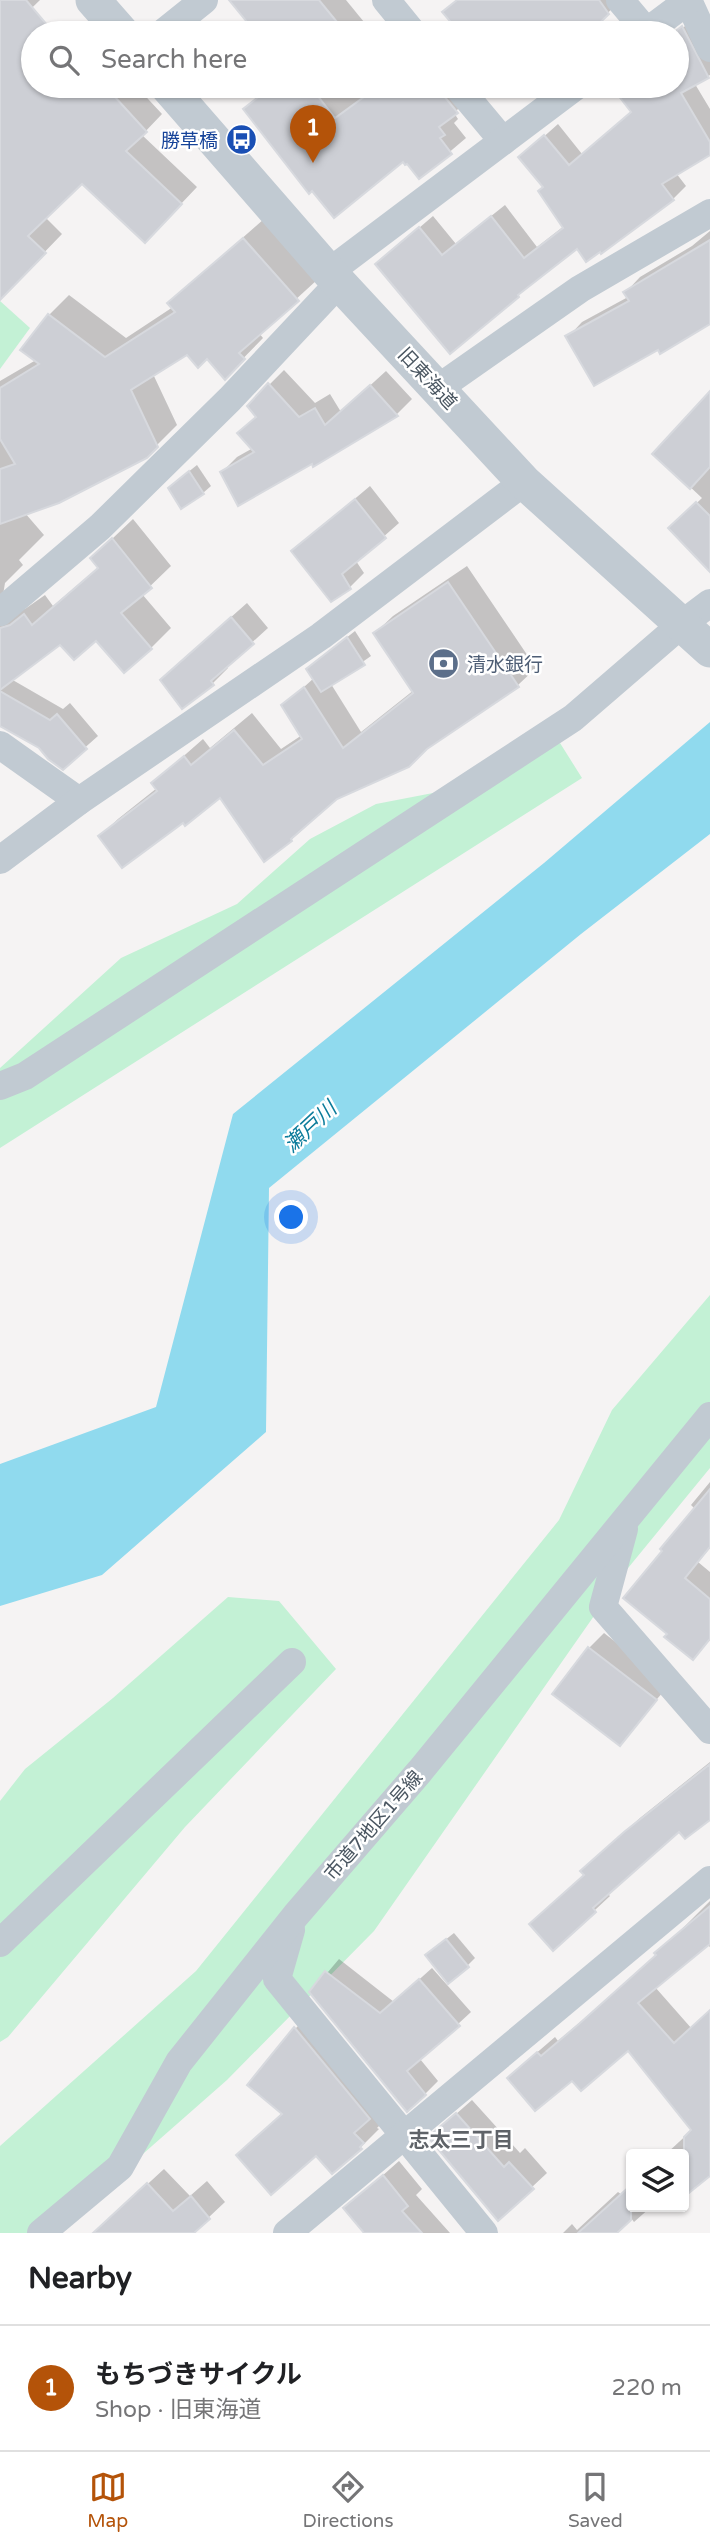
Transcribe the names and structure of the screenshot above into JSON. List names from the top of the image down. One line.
{"streets":{"street":["旧東海道","市道7地区1号線"]},"districts":["志太三丁目"],"water":["瀬戸川"],"places":{"bus stop":["勝草橋"],"bank":["清水銀行"]},"page":{"search":"Search here","pins":"1","heading":"Nearby","list":[{"mark":"1","name":"もちづきサイクル","note":"Shop · 旧東海道","value":"220 m"}],"nav":["Map","Directions","Saved"]}}
